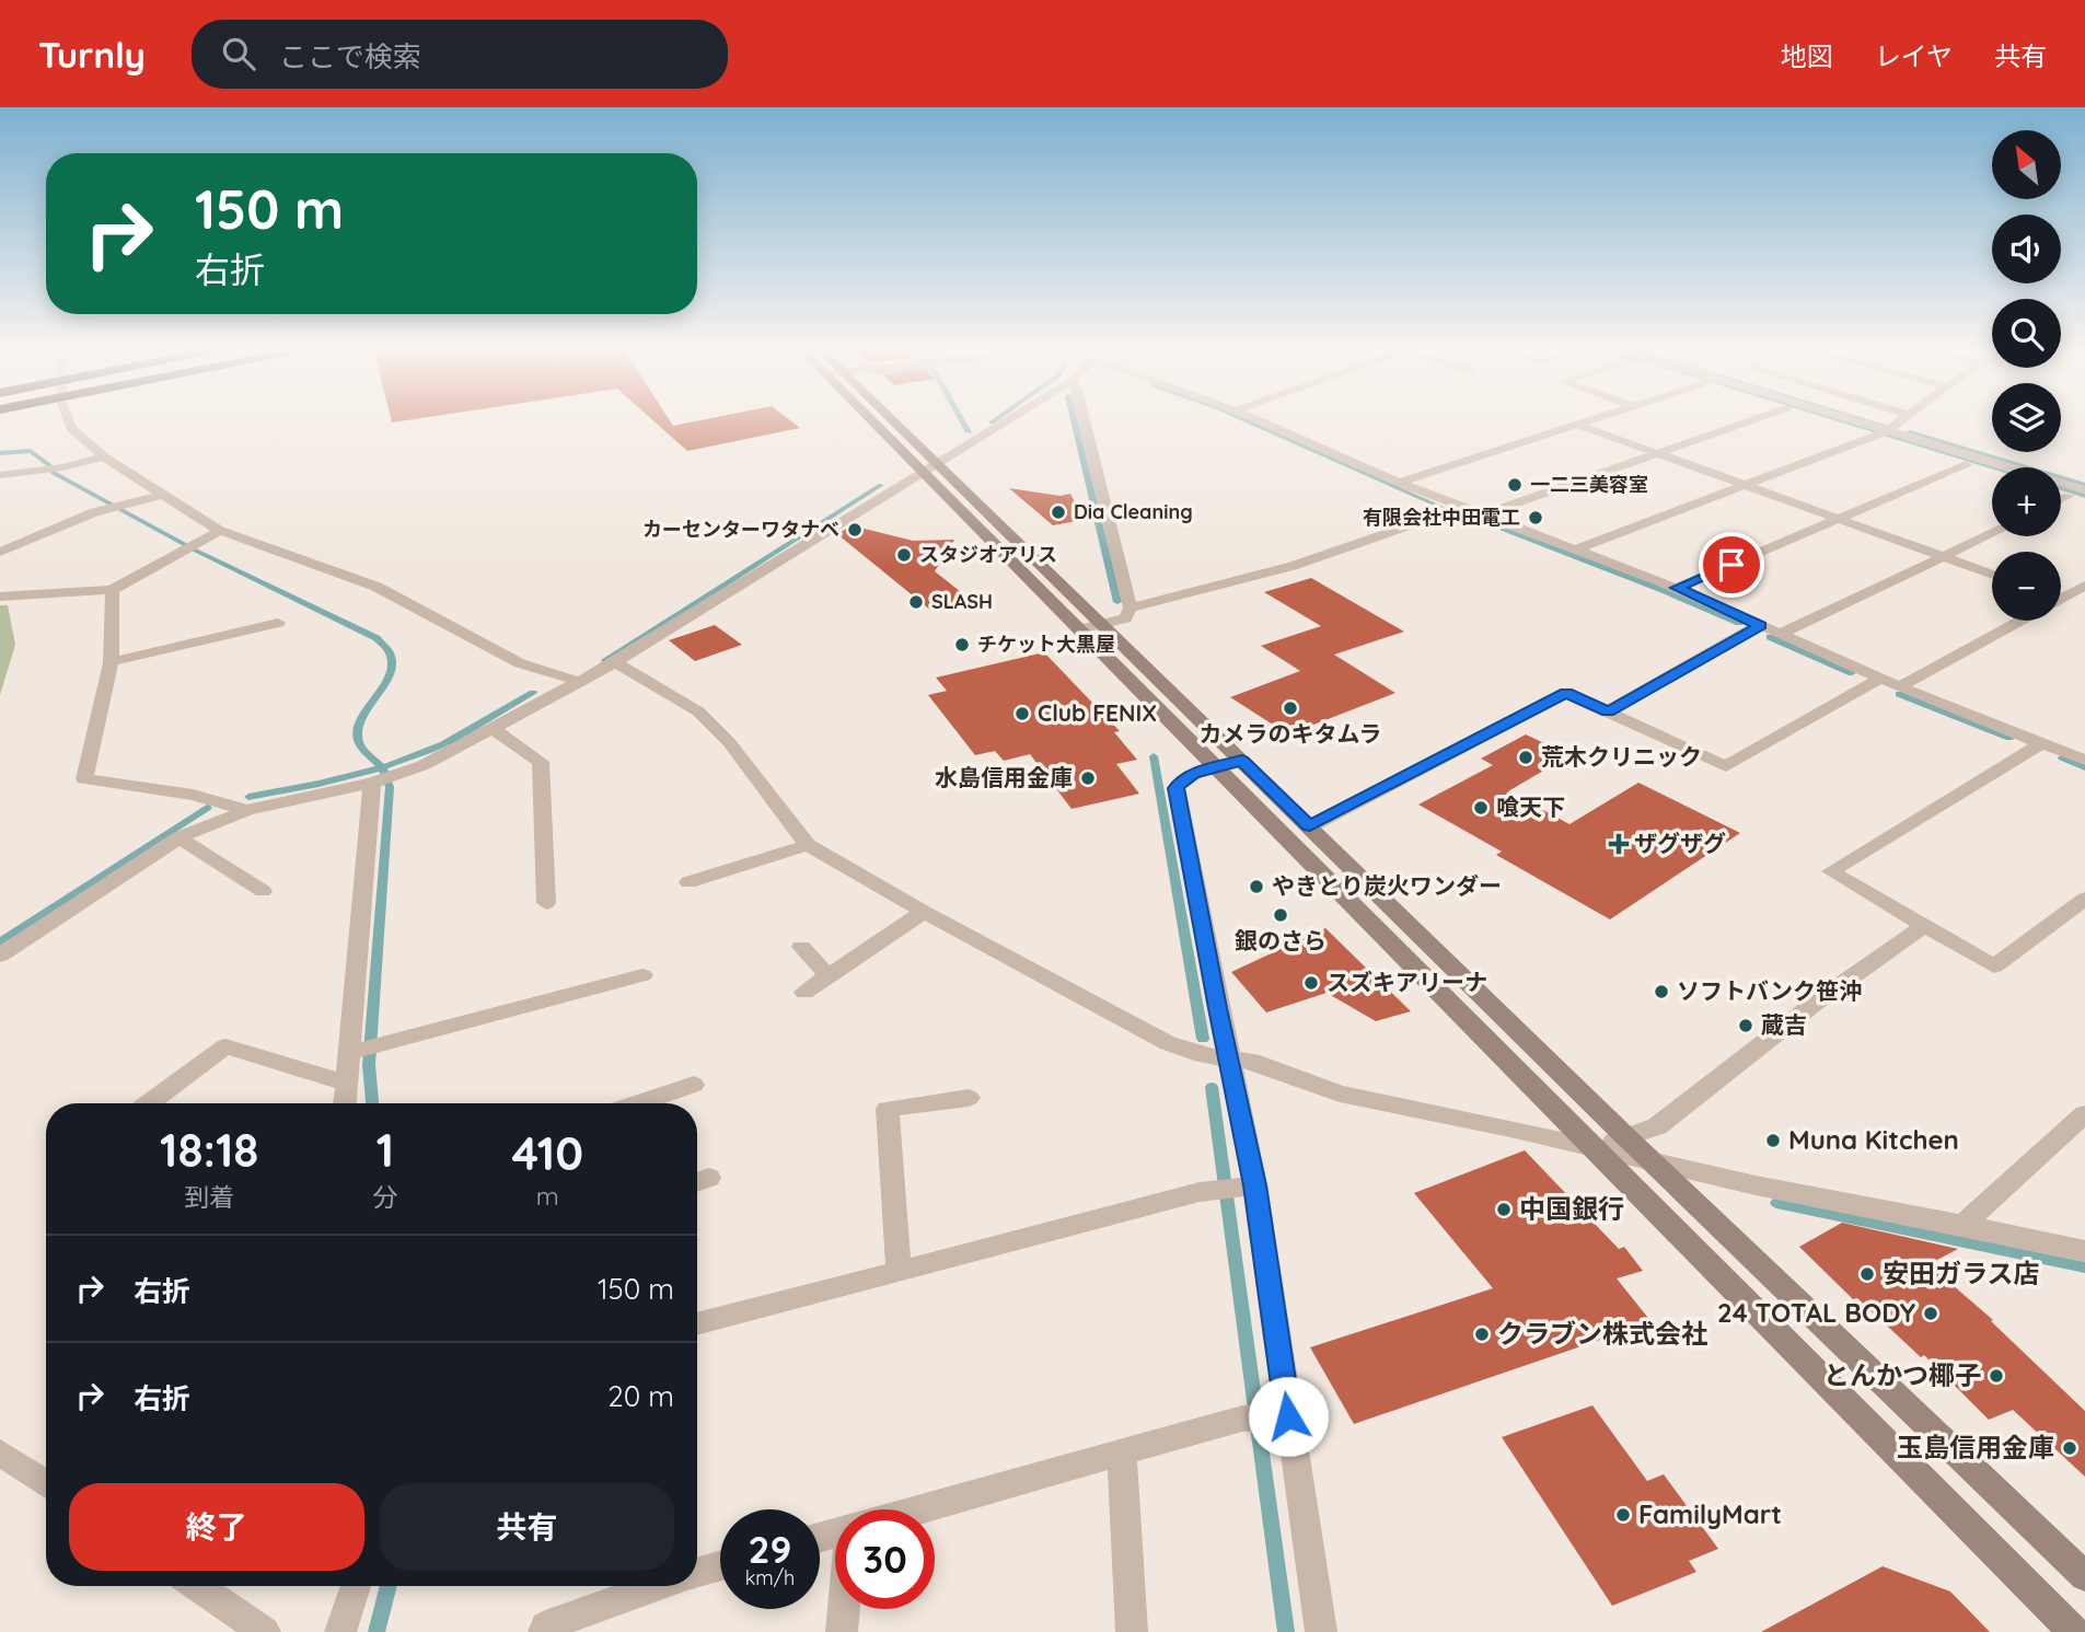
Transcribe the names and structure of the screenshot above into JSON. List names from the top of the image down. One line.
{"places":{"other":["一二三美容室","Dia Cleaning","有限会社中田電工","カーセンターワタナベ","スタジオアリス","SLASH","チケット大黒屋","カメラのキタムラ","Club FENIX","荒木クリニック","水島信用金庫","喰天下","やきとり炭火ワンダー","銀のさら","スズキアリーナ","ソフトバンク笹沖","蔵吉","Muna Kitchen","中国銀行","安田ガラス店","24 TOTAL BODY","クラブン株式会社","とんかつ椰子","玉島信用金庫","FamilyMart"],"health":["ザグザグ"]},"north":"top left","page":{"header":"Turnly","search":"ここで検索","nav":["地図","レイヤ","共有"],"map_buttons":["+","−"],"turn":["150 m","右折"],"eta":["18:18","到着","1","分","410","m"],"list":[{"name":"右折","value":"150 m"},{"name":"右折","value":"20 m"}],"buttons":["終了","共有"],"speed":"29 km/h","limit":"30"}}
